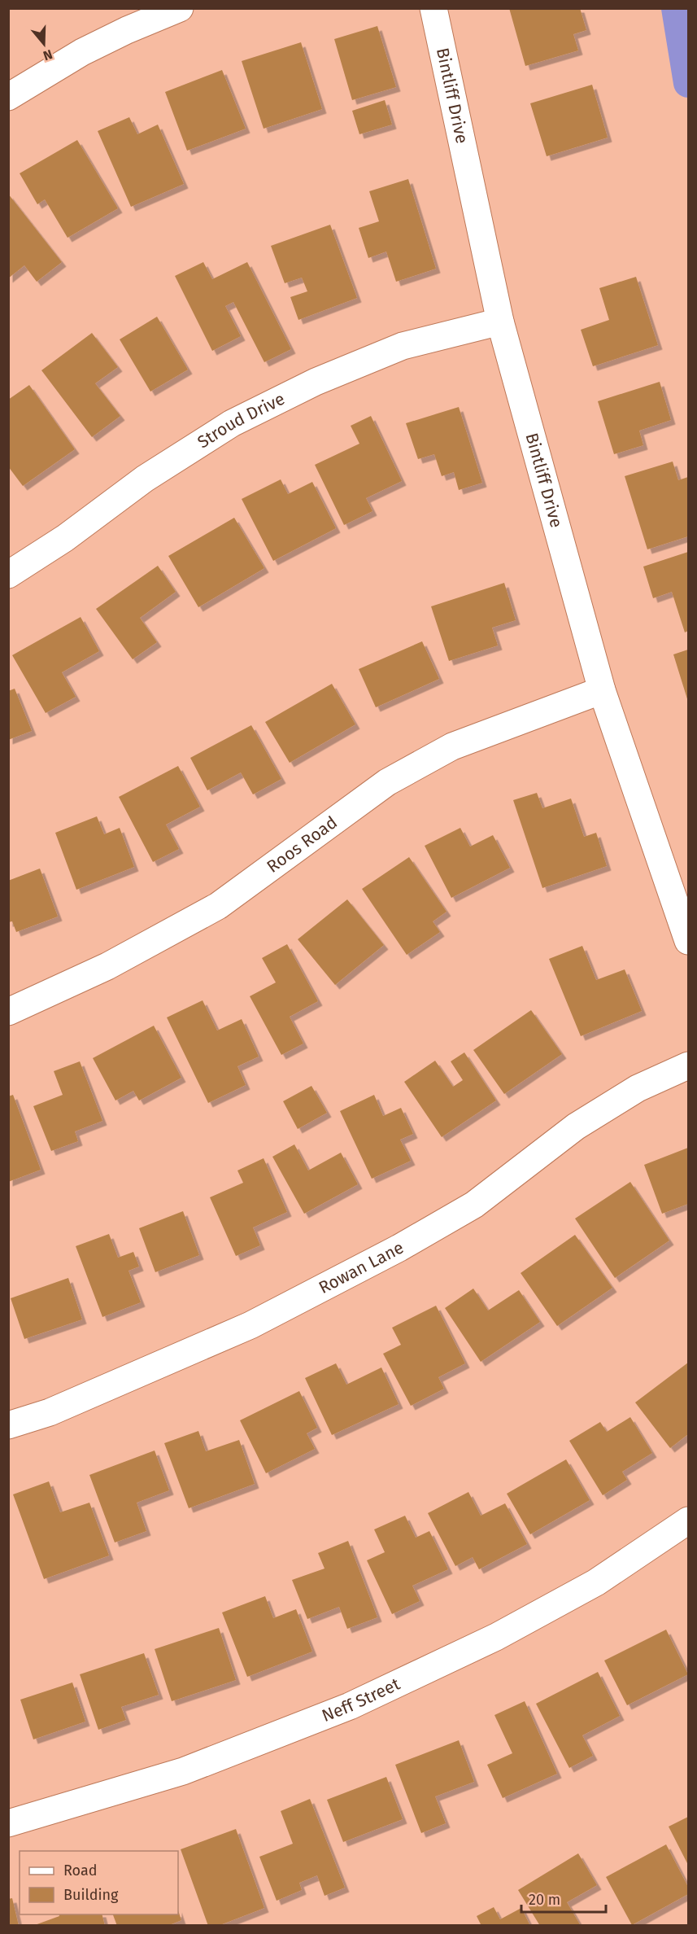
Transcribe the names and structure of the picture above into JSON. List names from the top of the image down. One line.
{"streets":{"street":["Bintliff Drive","Stroud Drive","Roos Road","Rowan Lane","Neff Street"]},"crossings":[["Bintliff Drive","Stroud Drive"],["Bintliff Drive","Roos Road"]],"legend":["Road","Building"],"scale_bar":"20 m","north":"bottom"}
